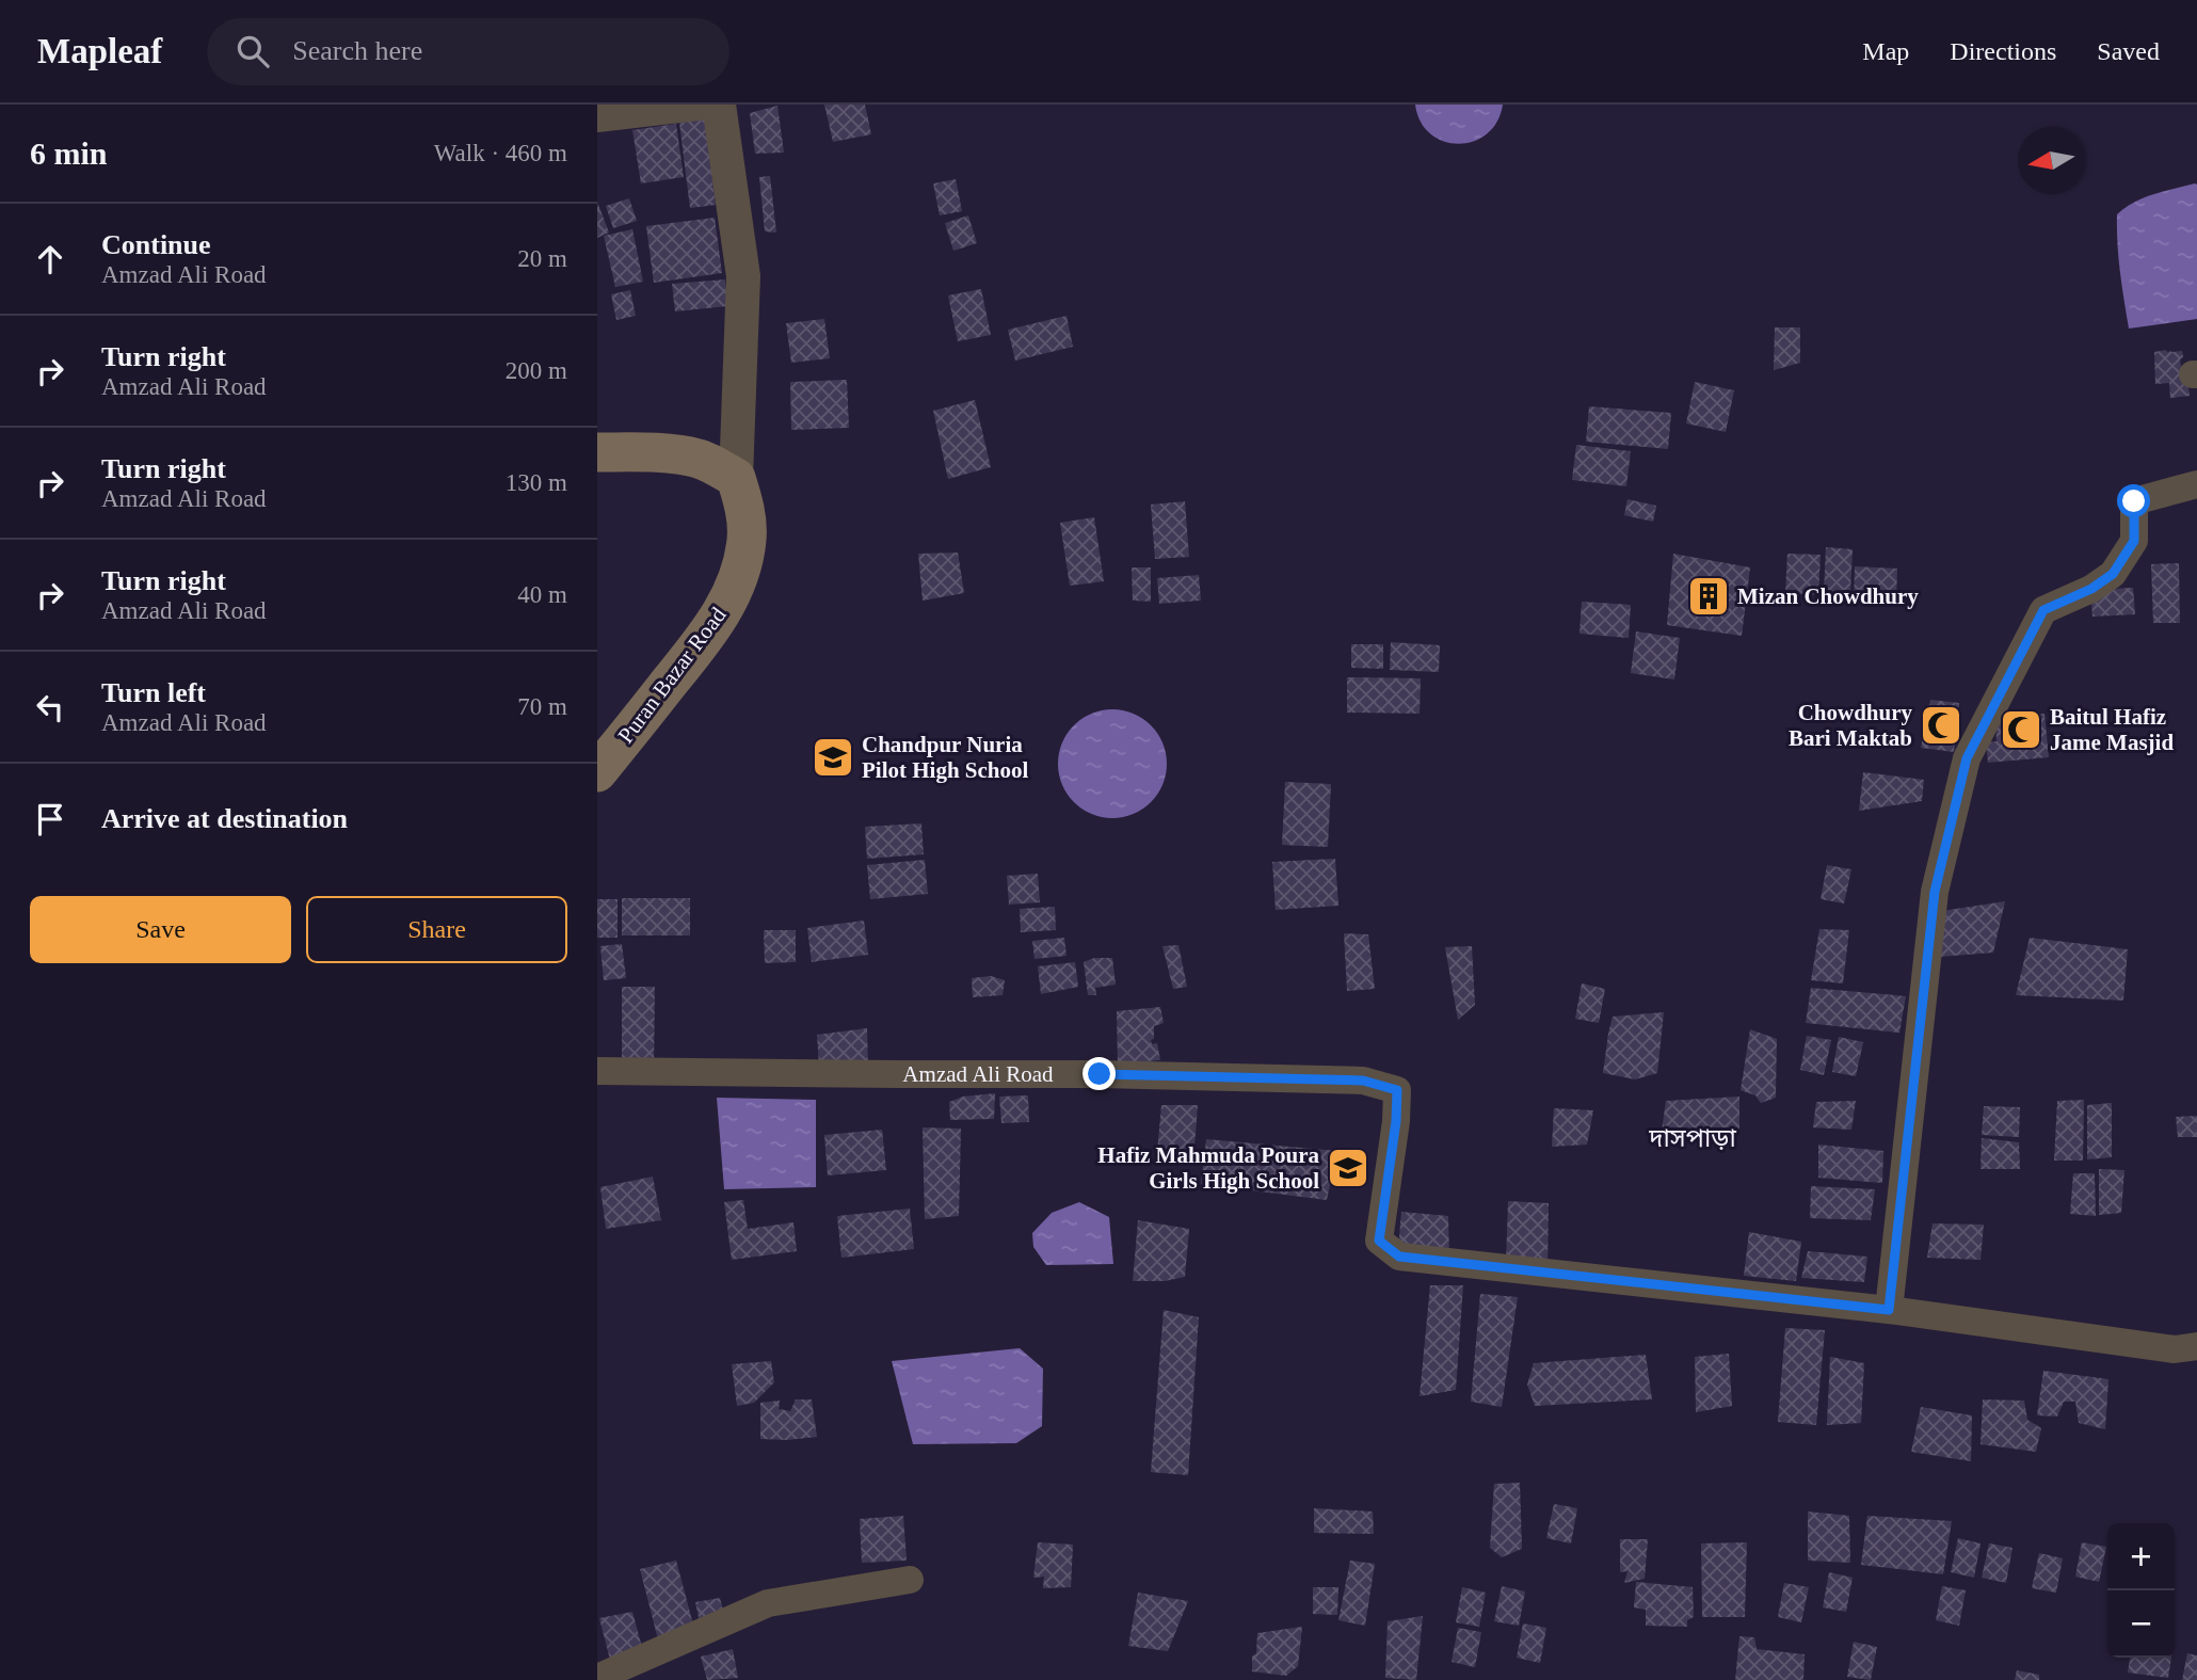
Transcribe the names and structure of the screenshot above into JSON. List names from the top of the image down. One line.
{"streets":{"main road":["Puran Bazar Road"],"street":["Amzad Ali Road"]},"districts":["দাসপাড়া"],"places":{"building":["Mizan Chowdhury"],"mosque":["Chowdhury Bari Maktab","Baitul Hafiz Jame Masjid"],"school or university":["Chandpur Nuria Pilot High School","Hafiz Mahmuda Poura Girls High School"]},"north":"left","page":{"header":"Mapleaf","search":"Search here","nav":["Map","Directions","Saved"],"heading":["6 min","Walk · 460 m"],"list":[["Continue","Amzad Ali Road","20 m"],["Turn right","Amzad Ali Road","200 m"],["Turn right","Amzad Ali Road","130 m"],["Turn right","Amzad Ali Road","40 m"],["Turn left","Amzad Ali Road","70 m"],"Arrive at destination"],"buttons":["Save","Share"],"map_buttons":["+","−"]}}
